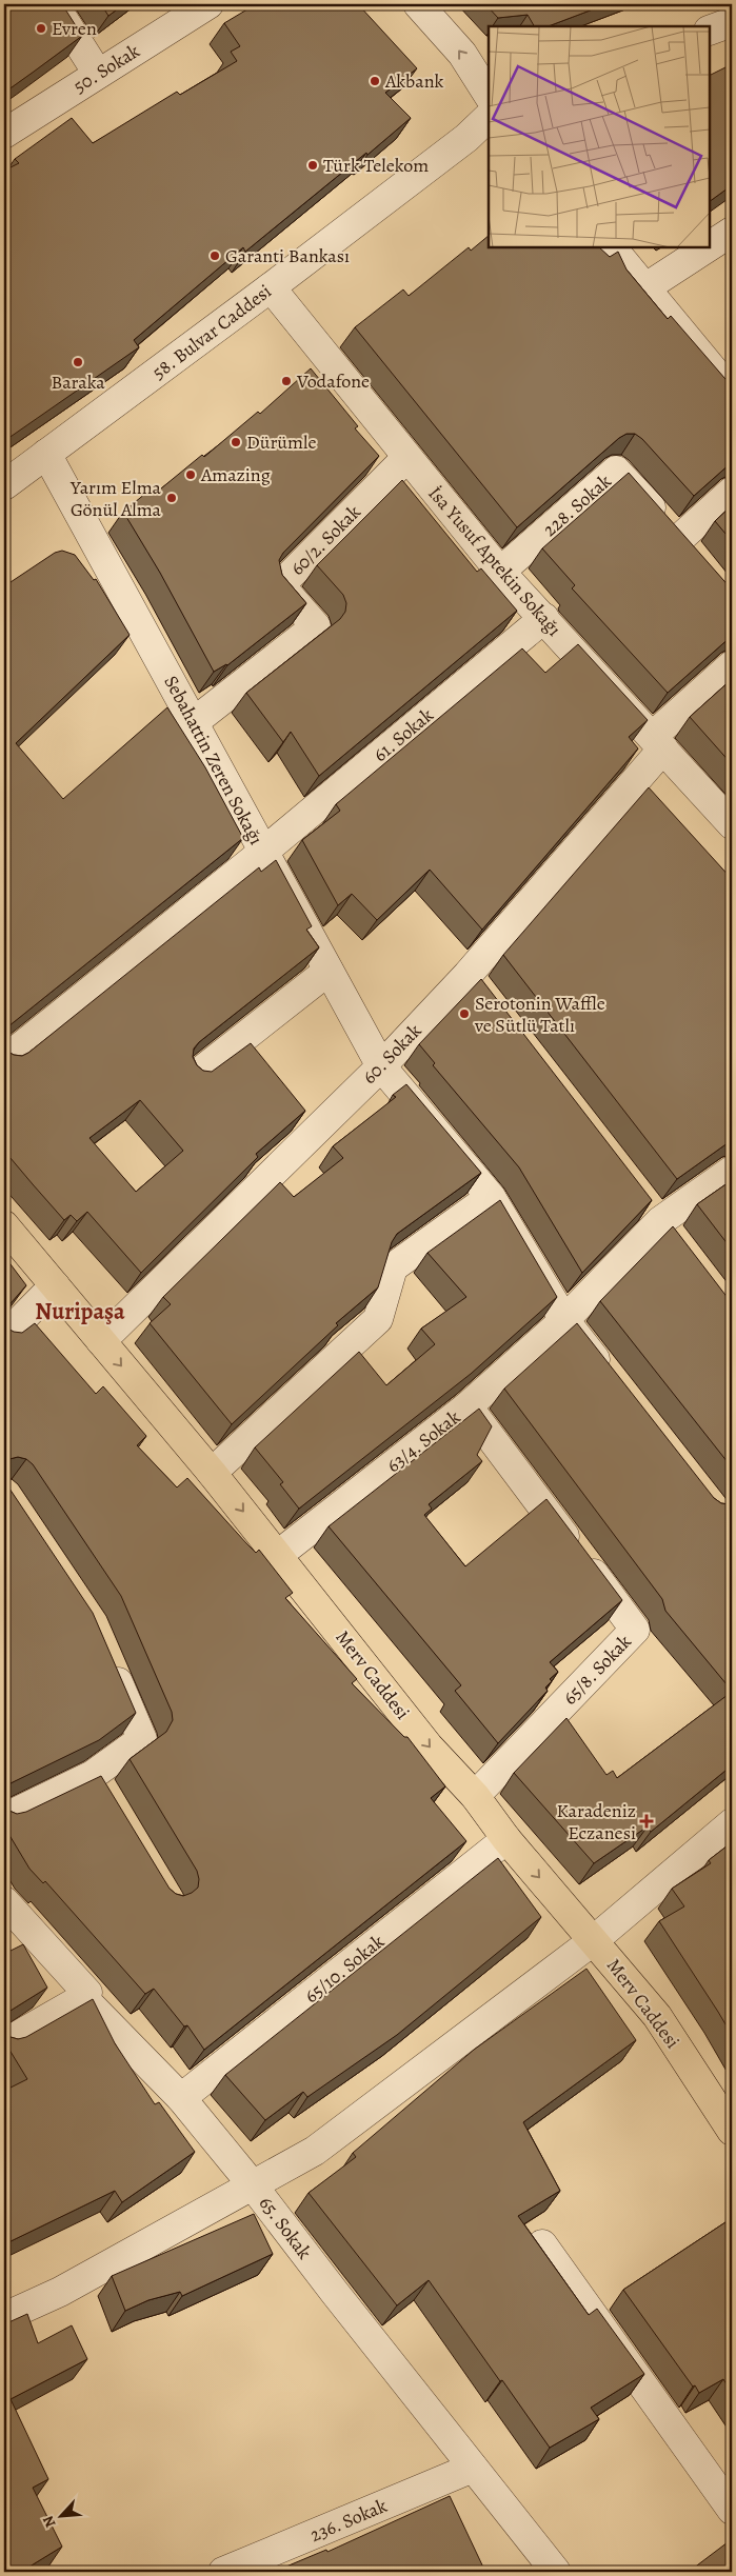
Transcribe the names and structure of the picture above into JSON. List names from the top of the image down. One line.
{"streets":{"main road":["Merv Caddesi"],"street":["50. Sokak","58. Bulvar Caddesi","228. Sokak","60/2. Sokak","İsa Yusuf Aptekin Sokağı","61. Sokak","Sebahattin Zeren Sokağı","60. Sokak","63/4. Sokak","65/8. Sokak","65/10. Sokak","65. Sokak","236. Sokak"]},"crossings":[["58. Bulvar Caddesi","İsa Yusuf Aptekin Sokağı"],["58. Bulvar Caddesi","Sebahattin Zeren Sokağı"],["228. Sokak","İsa Yusuf Aptekin Sokağı"],["60/2. Sokak","İsa Yusuf Aptekin Sokağı"],["60/2. Sokak","Sebahattin Zeren Sokağı"],["İsa Yusuf Aptekin Sokağı","61. Sokak"],["İsa Yusuf Aptekin Sokağı","60. Sokak"],["61. Sokak","Sebahattin Zeren Sokağı"],["Sebahattin Zeren Sokağı","60. Sokak"],["Sebahattin Zeren Sokağı","63/4. Sokak"],["60. Sokak","Merv Caddesi"],["63/4. Sokak","65/8. Sokak"],["63/4. Sokak","Merv Caddesi"],["65/8. Sokak","Merv Caddesi"],["Merv Caddesi","65/10. Sokak"],["65/10. Sokak","65. Sokak"],["65. Sokak","236. Sokak"]],"one_way":["Merv Caddesi"],"districts":["Nuripaşa"],"places":{"other":["Evren","Akbank","Türk Telekom","Garanti Bankası","Baraka","Vodafone","Dürümle","Amazing","Yarım Elma Gönül Alma","Serotonin Waffle ve Sütlü Tatlı"],"health":["Karadeniz Eczanesi"]},"north":"bottom left"}
